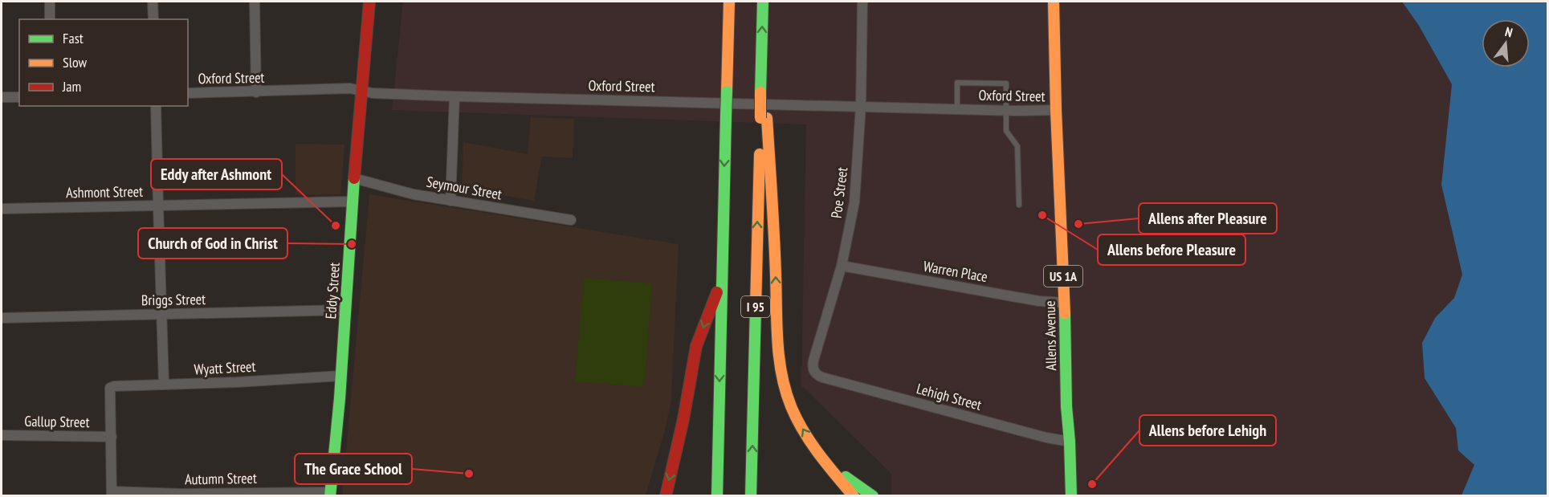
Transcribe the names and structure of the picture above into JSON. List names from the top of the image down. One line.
{"streets":{"main road":["US 1A","Eddy Street","I 95","Allens Avenue"],"street":["Oxford Street","Seymour Street","Ashmont Street","Poe Street","Warren Place","Briggs Street","Wyatt Street","Lehigh Street","Gallup Street","Autumn Street"]},"crossings":[["Oxford Street","Poe Street"],["Oxford Street","Eddy Street"],["Oxford Street","Allens Avenue"],["Seymour Street","Eddy Street"],["Ashmont Street","Eddy Street"],["Poe Street","Warren Place"],["Poe Street","Lehigh Street"],["Warren Place","Allens Avenue"],["Eddy Street","Briggs Street"],["Eddy Street","Wyatt Street"],["Eddy Street","Autumn Street"],["Allens Avenue","Lehigh Street"],["Wyatt Street","Gallup Street"]],"places":["Allens before Pleasure","Allens after Pleasure","Eddy after Ashmont","Church of God in Christ","The Grace School","Allens before Lehigh"],"legend":["Fast","Slow","Jam"],"north":"top"}
